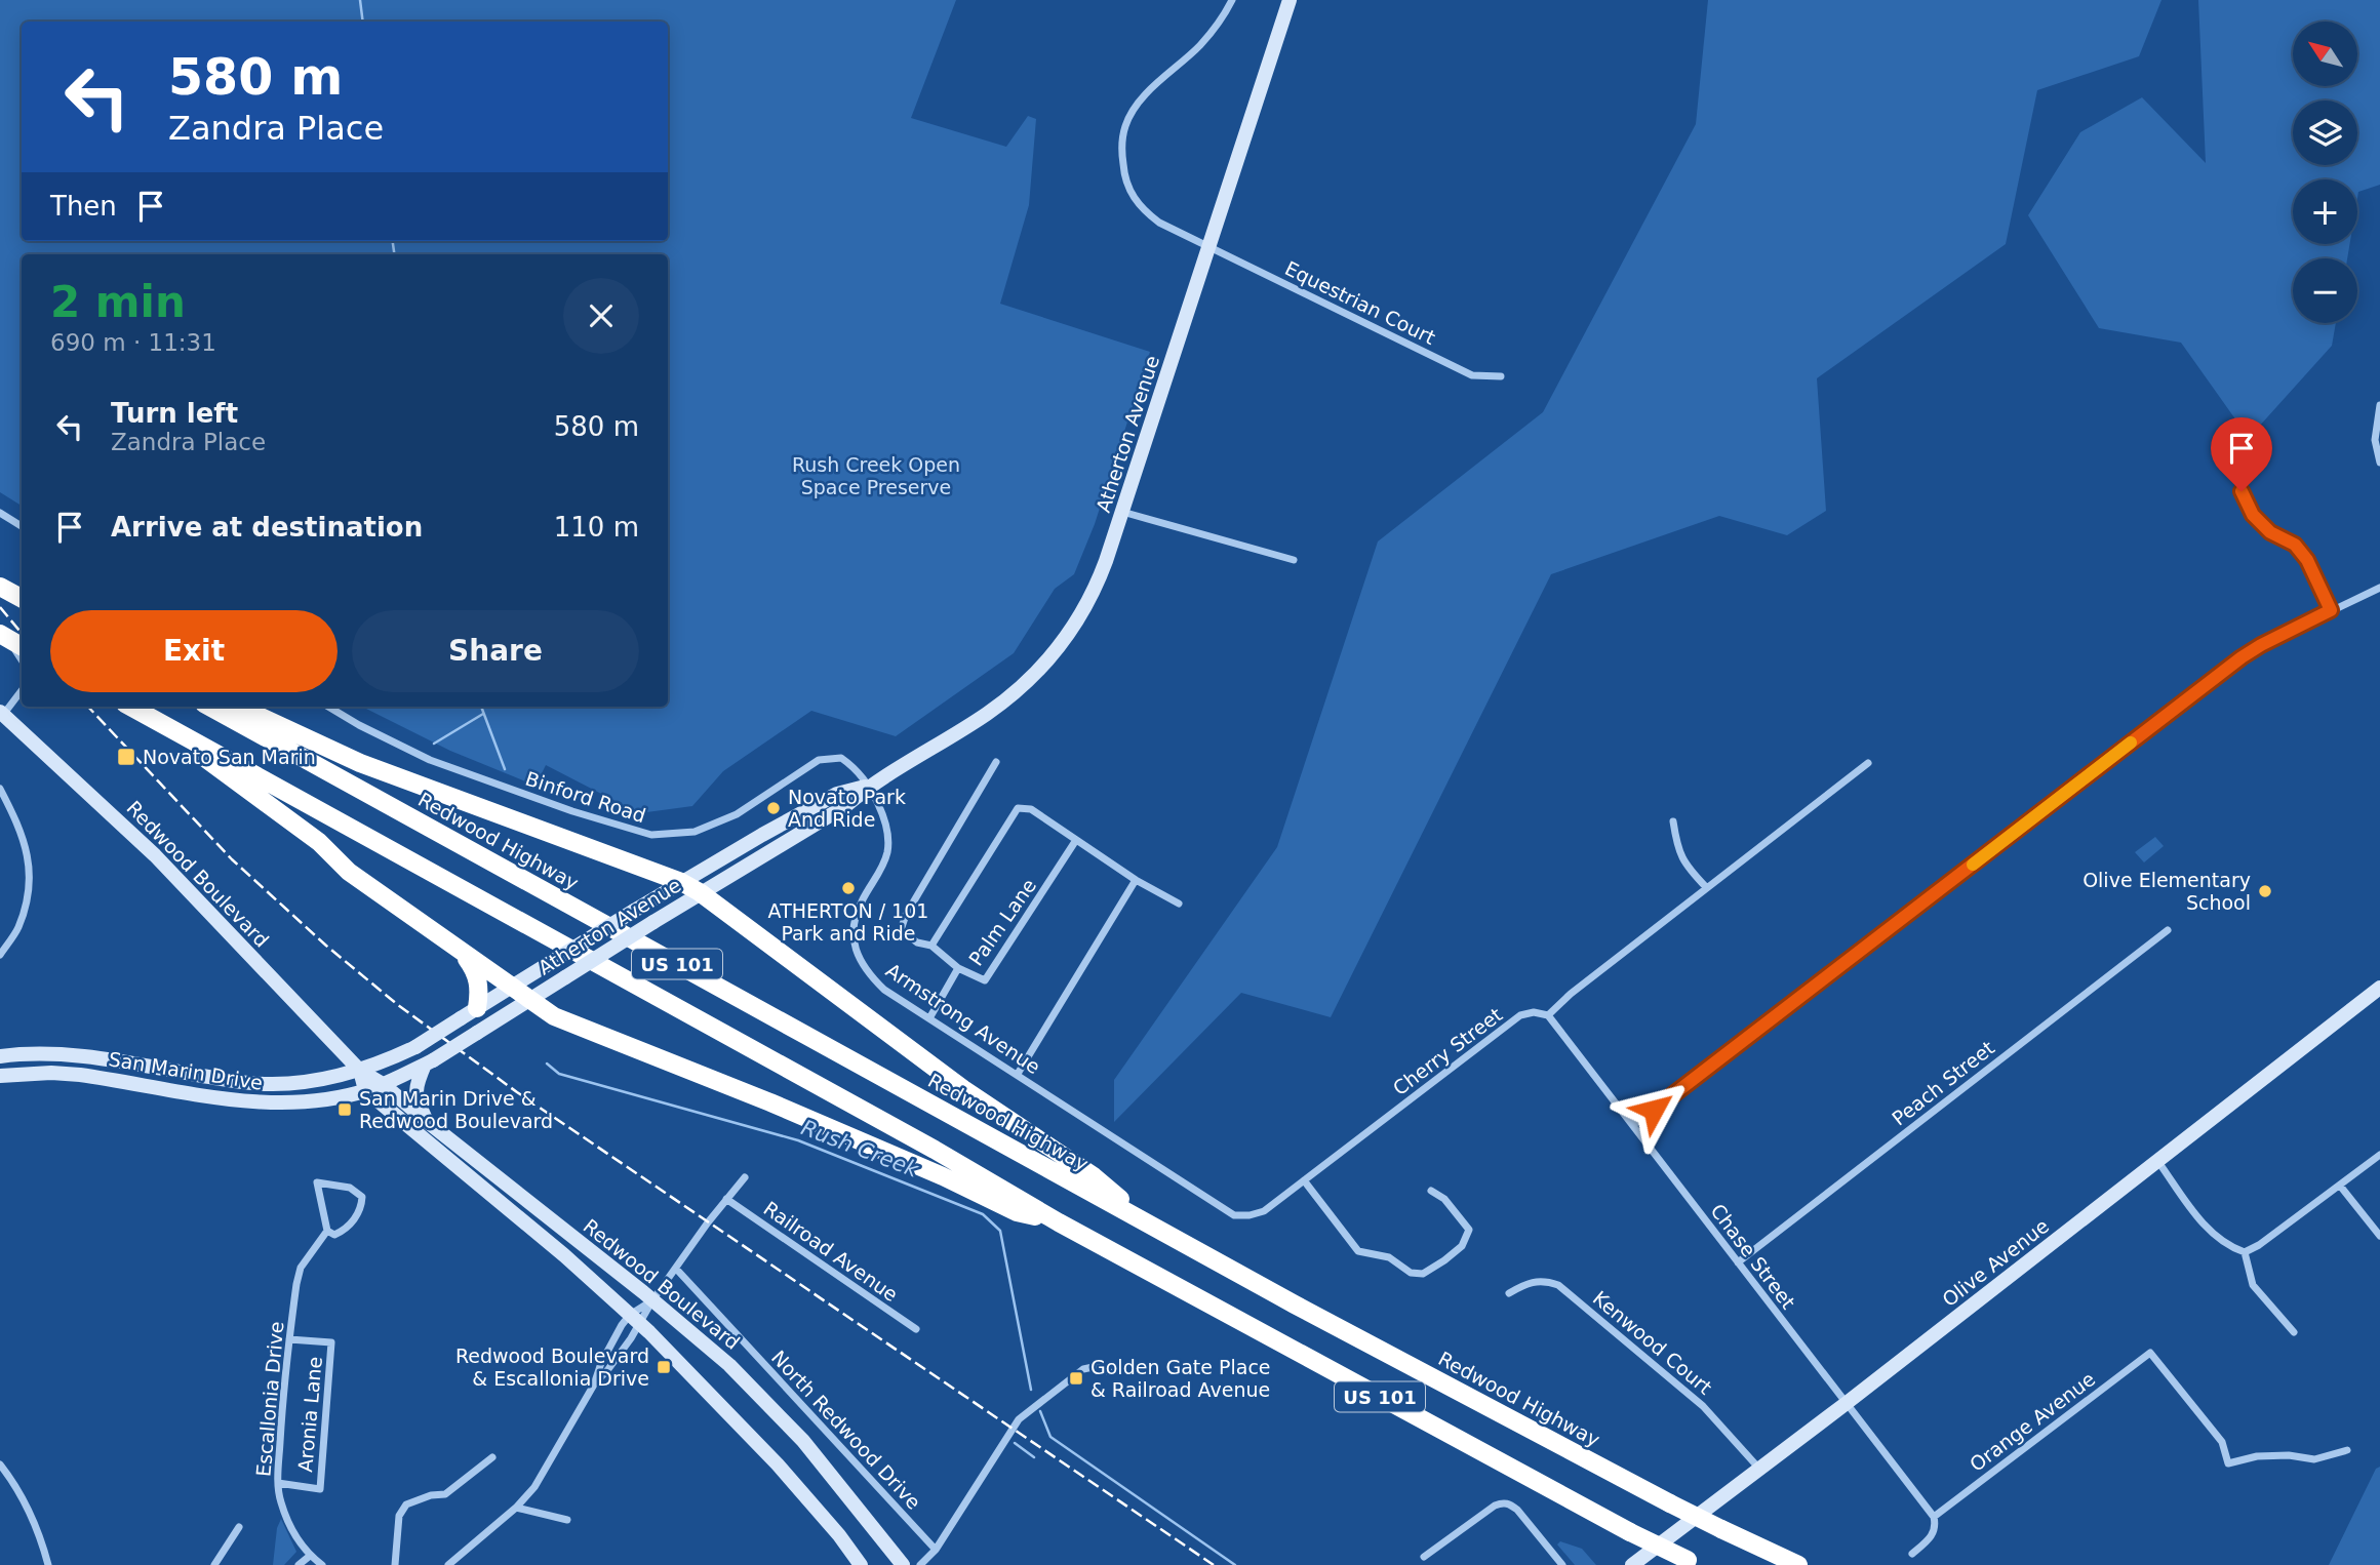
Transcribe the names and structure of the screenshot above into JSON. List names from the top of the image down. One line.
{"streets":{"highway":["Redwood Highway","US 101"],"main road":["Atherton Avenue","Redwood Boulevard","San Marin Drive","Olive Avenue"],"street":["Equestrian Court","Binford Road","Palm Lane","Armstrong Avenue","Cherry Street","Peach Street","Railroad Avenue","Chase Street","Kenwood Court","Escallonia Drive","Aronia Lane","Orange Avenue","North Redwood Drive"]},"crossings":[["Equestrian Court","Atherton Avenue"],["Atherton Avenue","Binford Road"],["Atherton Avenue","Redwood Boulevard"],["Atherton Avenue","Armstrong Avenue"],["Atherton Avenue","San Marin Drive"],["Binford Road","Armstrong Avenue"],["Redwood Boulevard","San Marin Drive"],["Armstrong Avenue","Cherry Street"],["Cherry Street","Chase Street"],["Peach Street","Chase Street"],["Chase Street","Olive Avenue"],["Chase Street","Orange Avenue"],["Olive Avenue","Kenwood Court"],["Escallonia Drive","Aronia Lane"]],"water":["Rush Creek"],"parks":["Rush Creek Open Space Preserve"],"places":{"transit":["Novato San Marin","San Marin Drive & Redwood Boulevard","Redwood Boulevard & Escallonia Drive","Golden Gate Place & Railroad Avenue"],"other":["Novato Park And Ride","ATHERTON / 101 Park and Ride","Olive Elementary School"]},"north":"top left","page":{"map_buttons":["+","−"],"turn":["580 m","Zandra Place"],"then":"Then","heading":["2 min","690 m · 11:31"],"list":[{"name":"Turn left","note":"Zandra Place","value":"580 m"},{"name":"Arrive at destination","value":"110 m"}],"buttons":["Exit","Share"]}}
